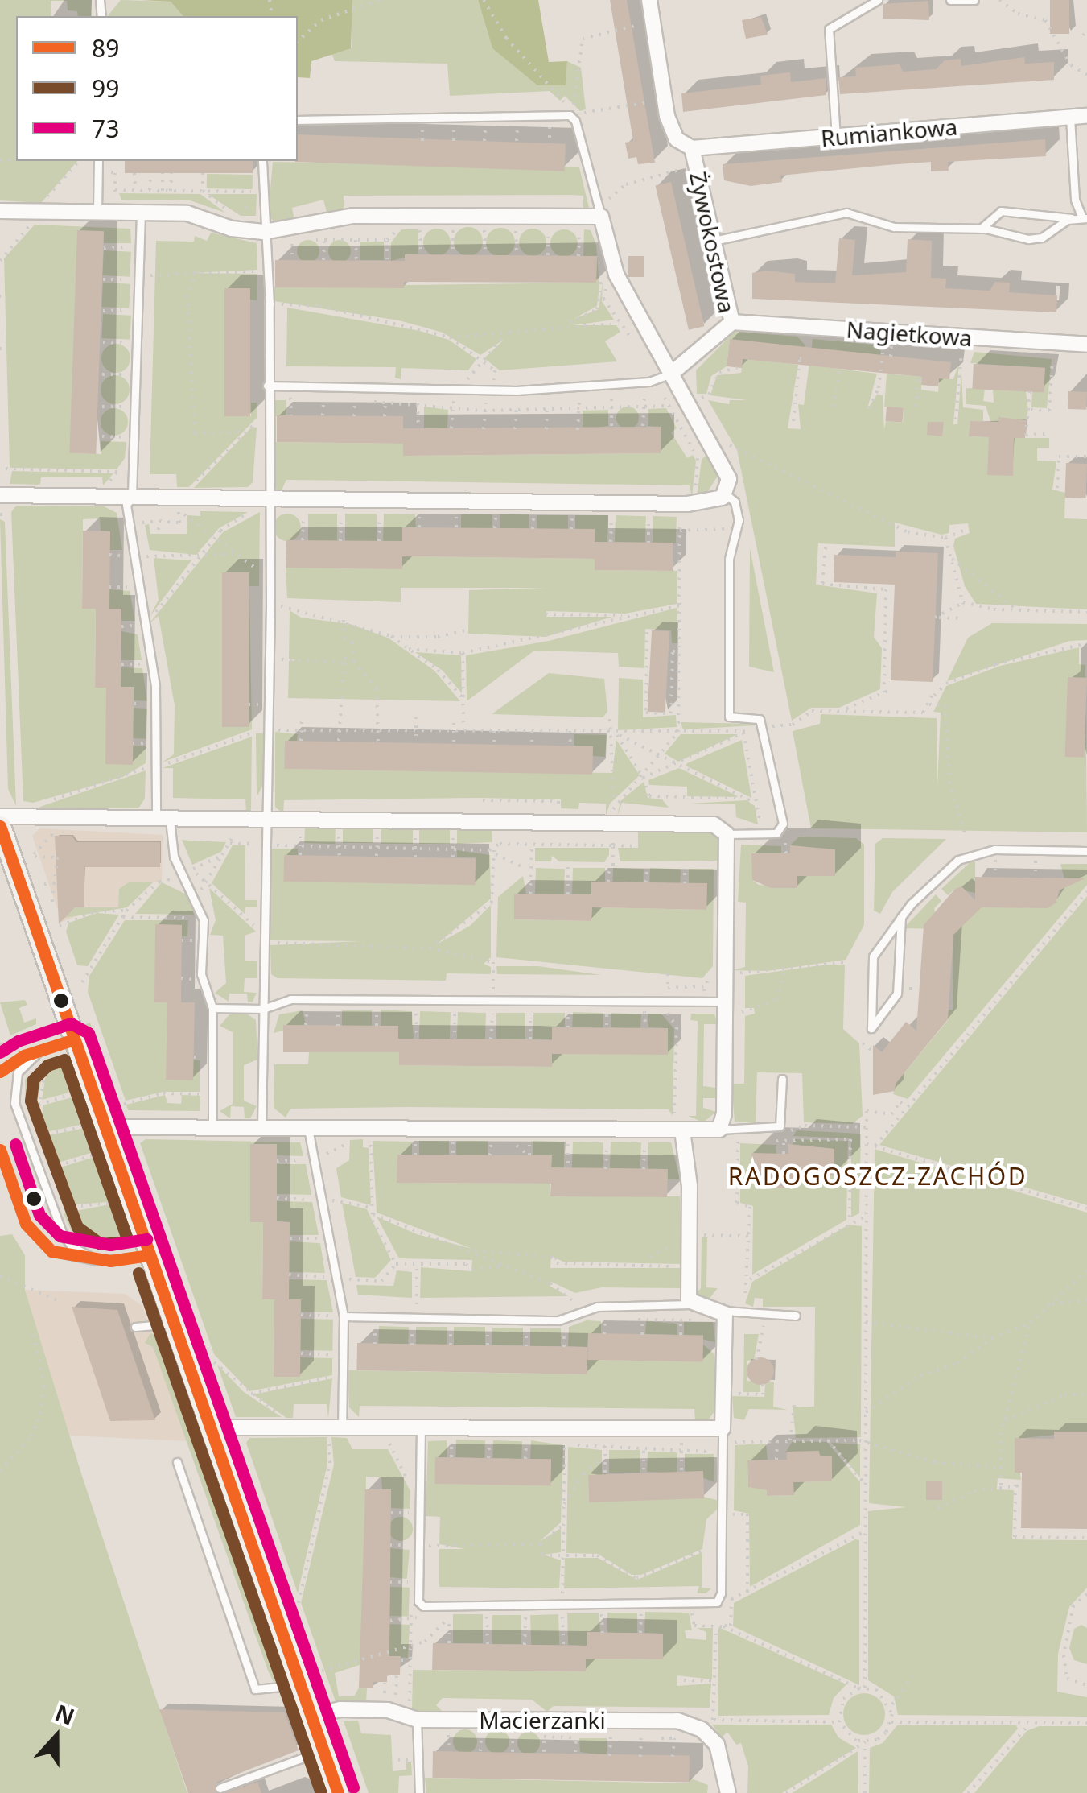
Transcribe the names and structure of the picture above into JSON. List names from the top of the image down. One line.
{"streets":{"street":["Rumiankowa","Żywokostowa","Nagietkowa","Macierzanki"]},"crossings":[["Rumiankowa","Żywokostowa"],["Żywokostowa","Nagietkowa"]],"districts":["RADOGOSZCZ-ZACHÓD"],"lines":["transit line 89","transit line 73","transit line 99"],"legend":["89","99","73"],"north":"top"}
